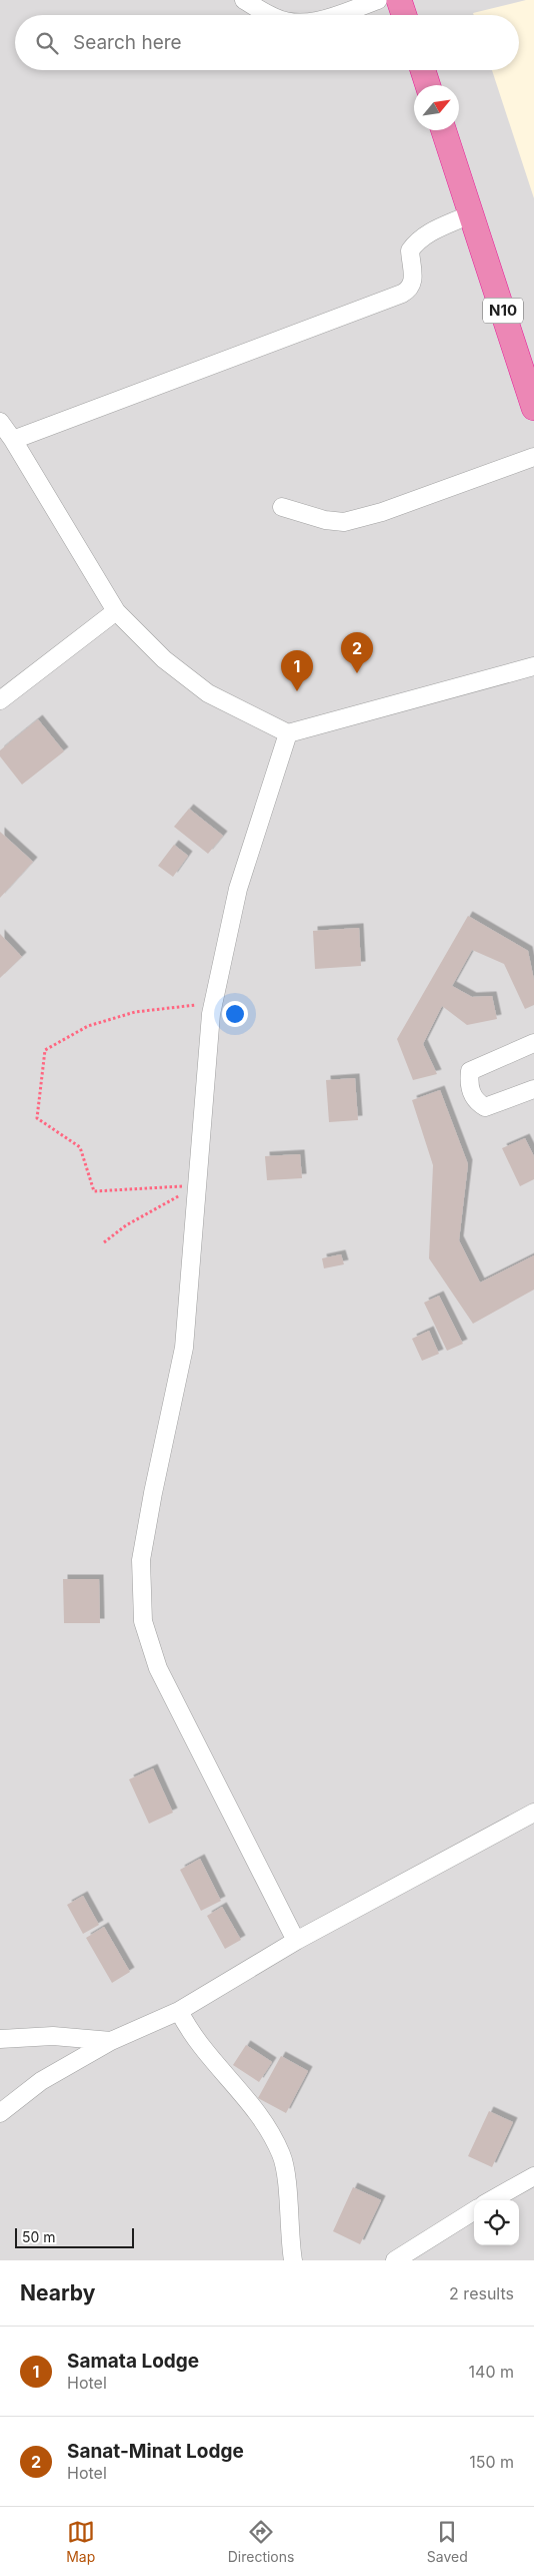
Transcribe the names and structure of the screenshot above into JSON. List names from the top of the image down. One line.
{"streets":{"highway":["N10"]},"scale_bar":"50 m","north":"top right","page":{"search":"Search here","pins":["2","1"],"scale":"50 m","heading":["Nearby","2 results"],"list":[{"mark":"1","name":"Samata Lodge","note":"Hotel","value":"140 m"},{"mark":"2","name":"Sanat-Minat Lodge","note":"Hotel","value":"150 m"}],"nav":["Map","Directions","Saved"]}}
